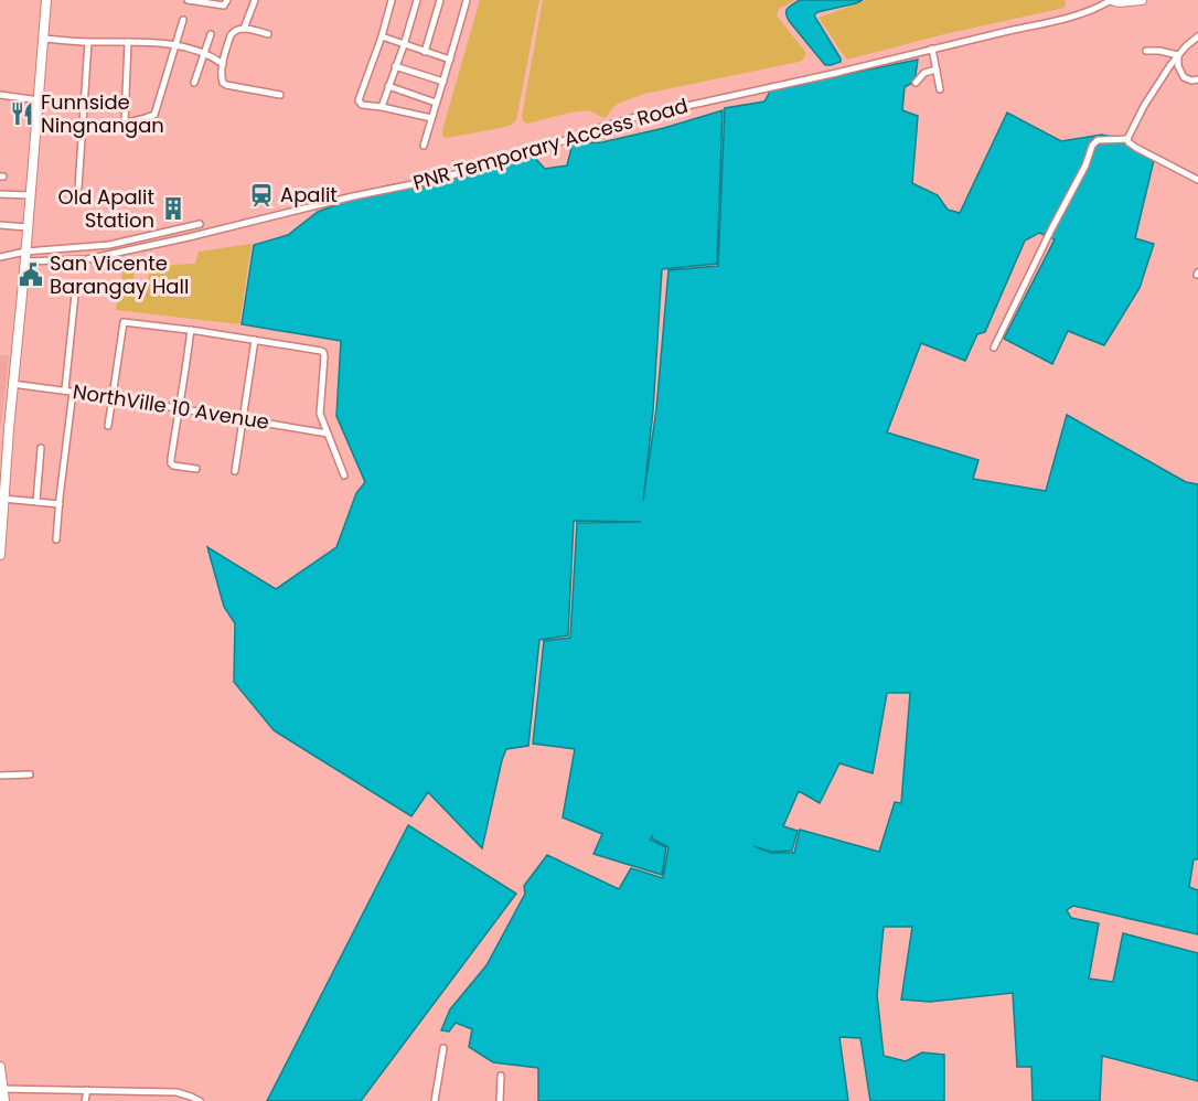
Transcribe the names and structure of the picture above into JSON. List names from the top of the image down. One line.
{"streets":{"street":["PNR Temporary Access Road","NorthVille 10 Avenue"]},"places":{"restaurant":["Funnside Ningnangan"],"station":["Apalit"],"building":["Old Apalit Station"],"public building":["San Vicente Barangay Hall"]}}
